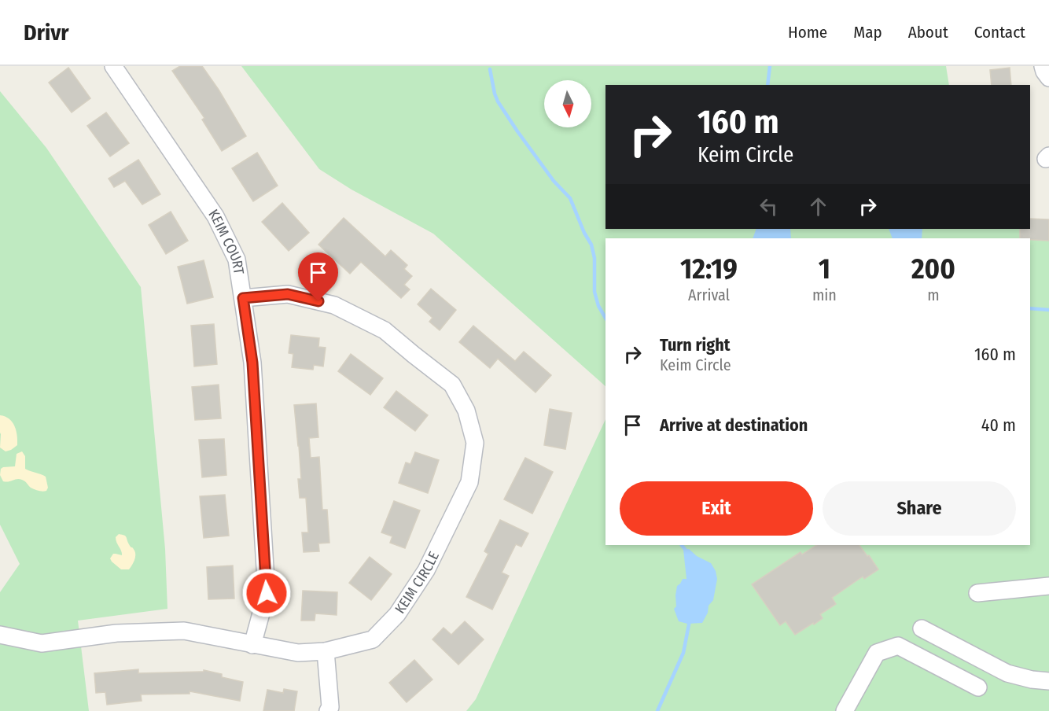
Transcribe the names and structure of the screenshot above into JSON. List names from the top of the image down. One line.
{"streets":{"street":["KEIM COURT","KEIM CIRCLE"]},"crossings":[["KEIM COURT","KEIM CIRCLE"]],"north":"bottom","page":{"header":"Drivr","nav":["Home","Map","About","Contact"],"turn":["160 m","Keim Circle"],"eta":["12:19","Arrival","1","min","200","m"],"list":[{"name":"Turn right","note":"Keim Circle","value":"160 m"},{"name":"Arrive at destination","value":"40 m"}],"buttons":["Exit","Share"]}}
